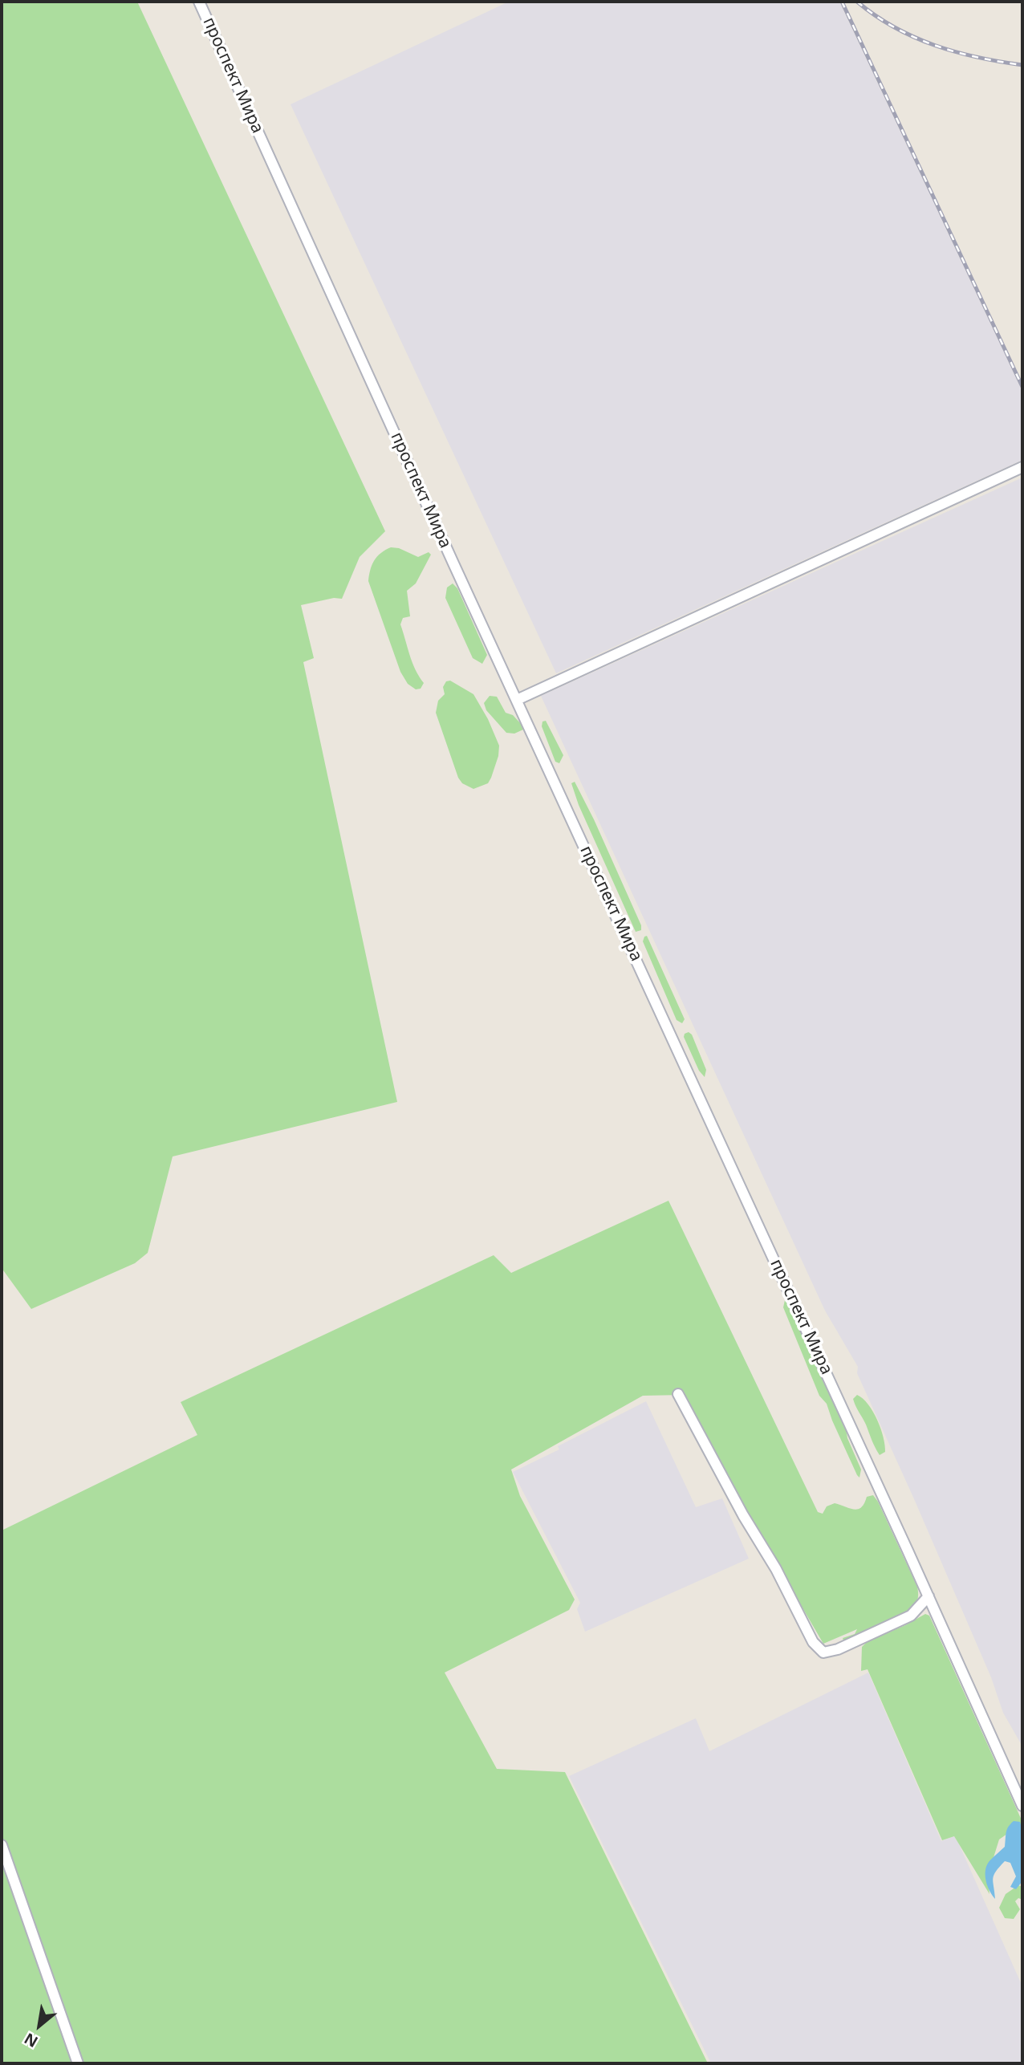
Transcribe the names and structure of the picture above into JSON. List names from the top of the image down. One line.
{"streets":{"street":["проспект Мира"]},"north":"bottom left"}
